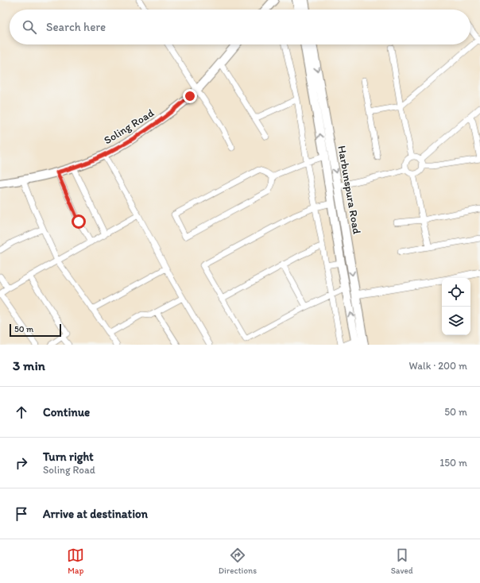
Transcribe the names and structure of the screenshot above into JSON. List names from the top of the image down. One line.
{"streets":{"main road":["Soling Road","Harbunspura Road"]},"scale_bar":"50 m","page":{"search":"Search here","scale":"50 m","heading":["3 min","Walk · 200 m"],"list":[["Continue","50 m"],["Turn right","Soling Road","150 m"],"Arrive at destination"],"nav":["Map","Directions","Saved"]}}
